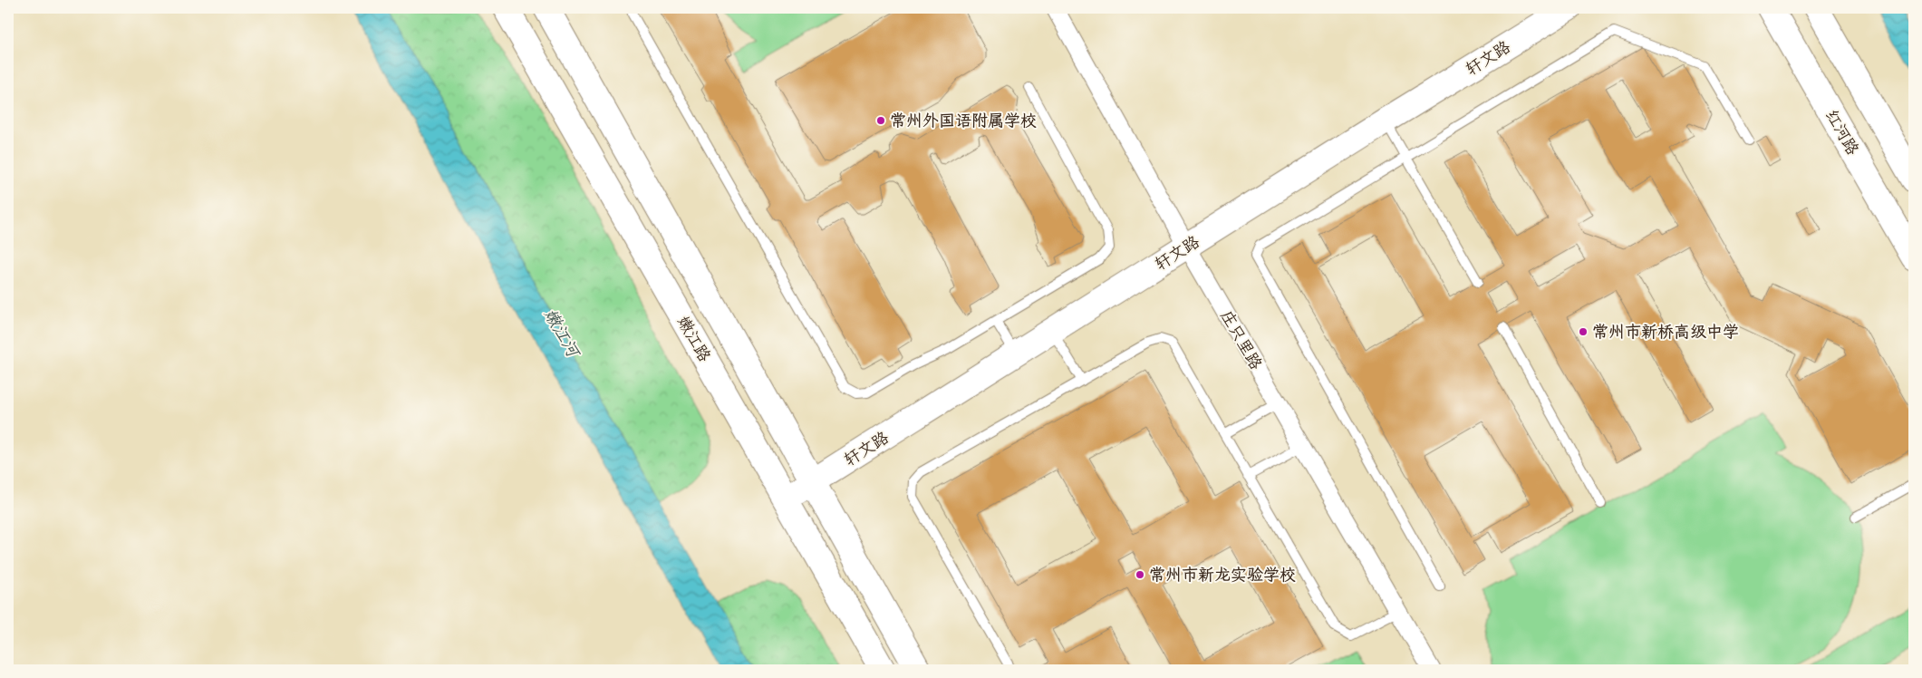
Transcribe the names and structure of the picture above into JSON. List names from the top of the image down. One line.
{"streets":{"main road":["轩文路","红河路","嫩江路"],"street":["庄只里路"]},"crossings":[["轩文路","嫩江路"],["轩文路","庄只里路"]],"water":["嫩江河"],"places":["常州外国语附属学校","常州市新桥高级中学","常州市新龙实验学校"]}
